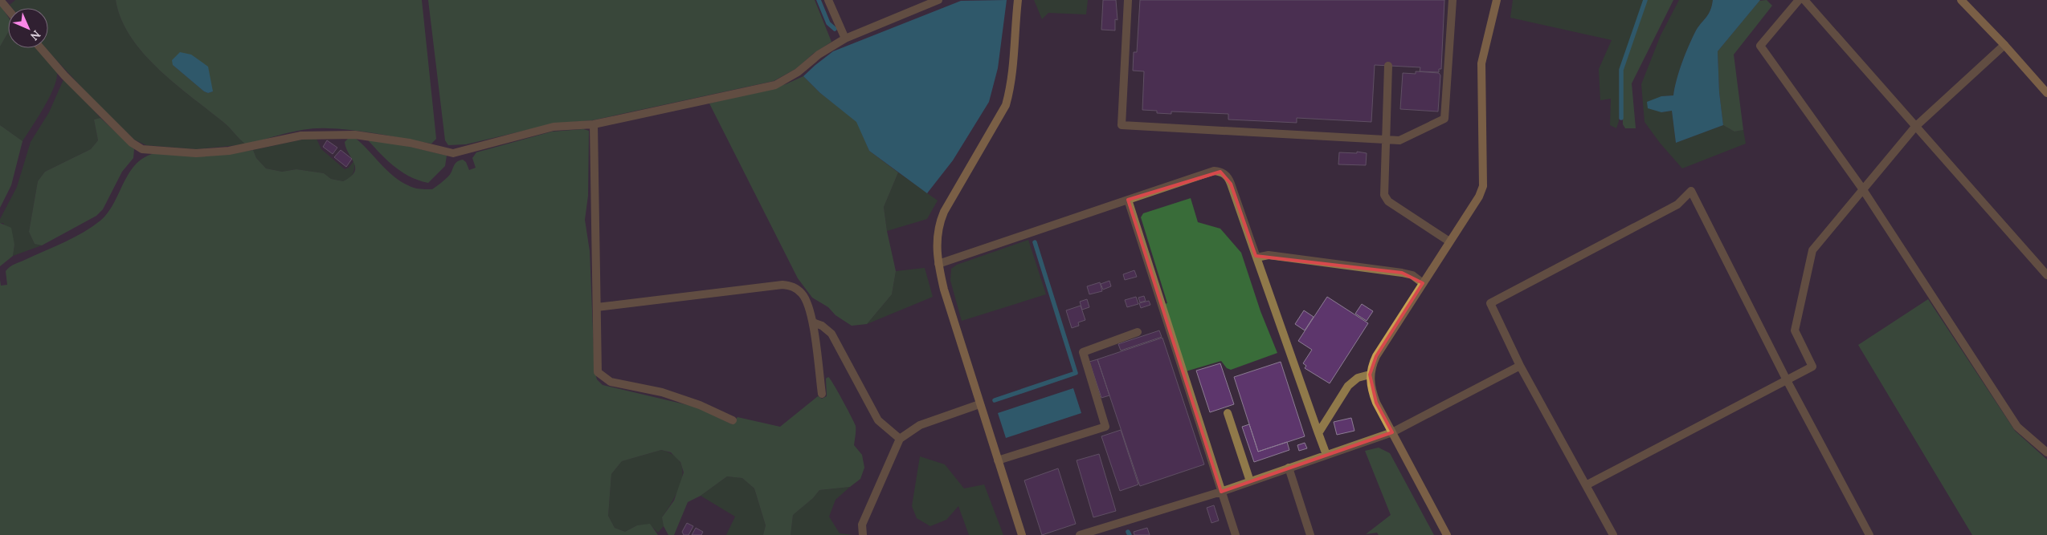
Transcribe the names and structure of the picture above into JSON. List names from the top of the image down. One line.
{"north":"bottom right"}
